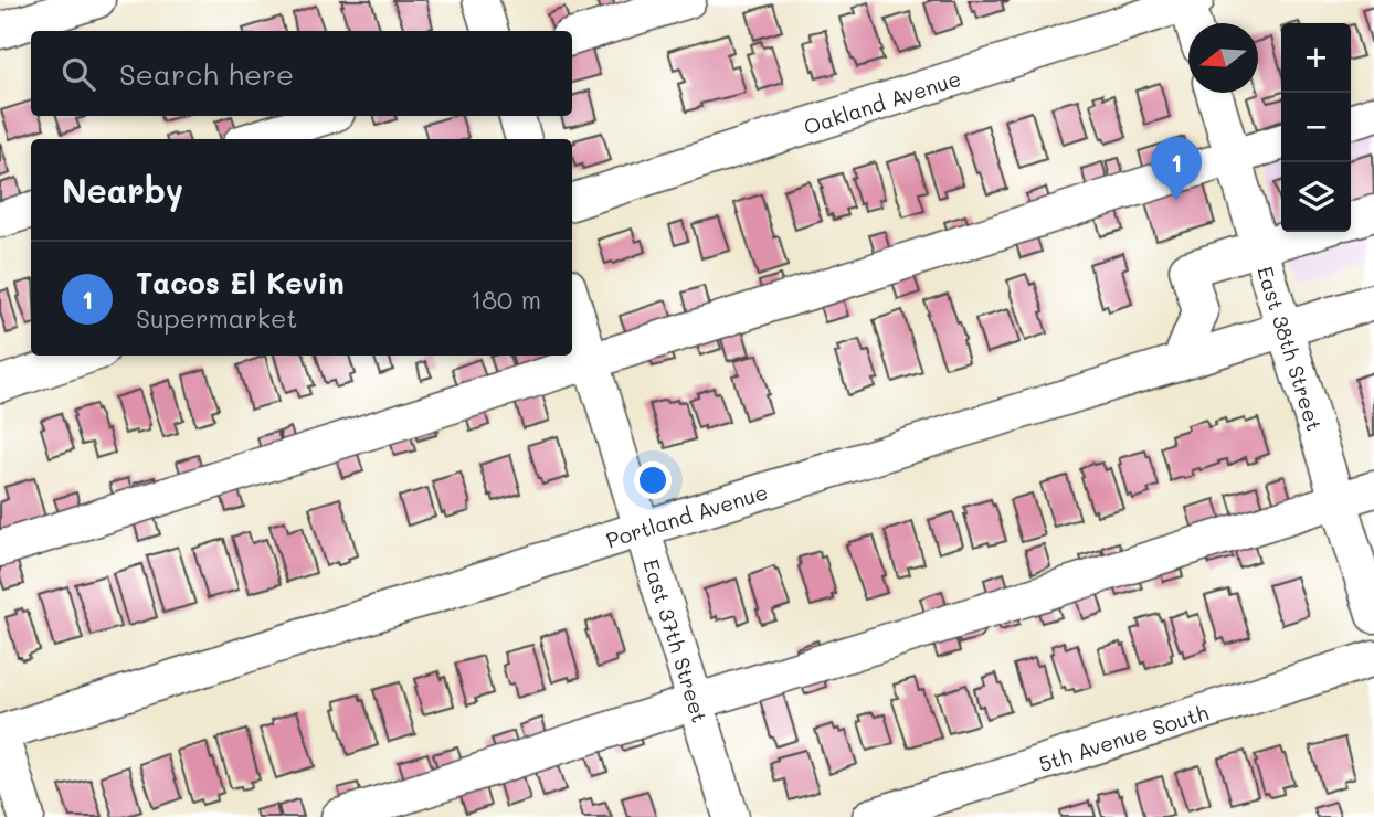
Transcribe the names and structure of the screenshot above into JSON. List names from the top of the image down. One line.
{"streets":{"street":["Oakland Avenue","East 38th Street","Portland Avenue","East 37th Street","5th Avenue South"]},"crossings":[["East 38th Street","Portland Avenue"],["Portland Avenue","East 37th Street"]],"north":"left","page":{"map_buttons":["+","−"],"search":"Search here","pins":"1","heading":"Nearby","list":[{"mark":"1","name":"Tacos El Kevin","note":"Supermarket","value":"180 m"}]}}
